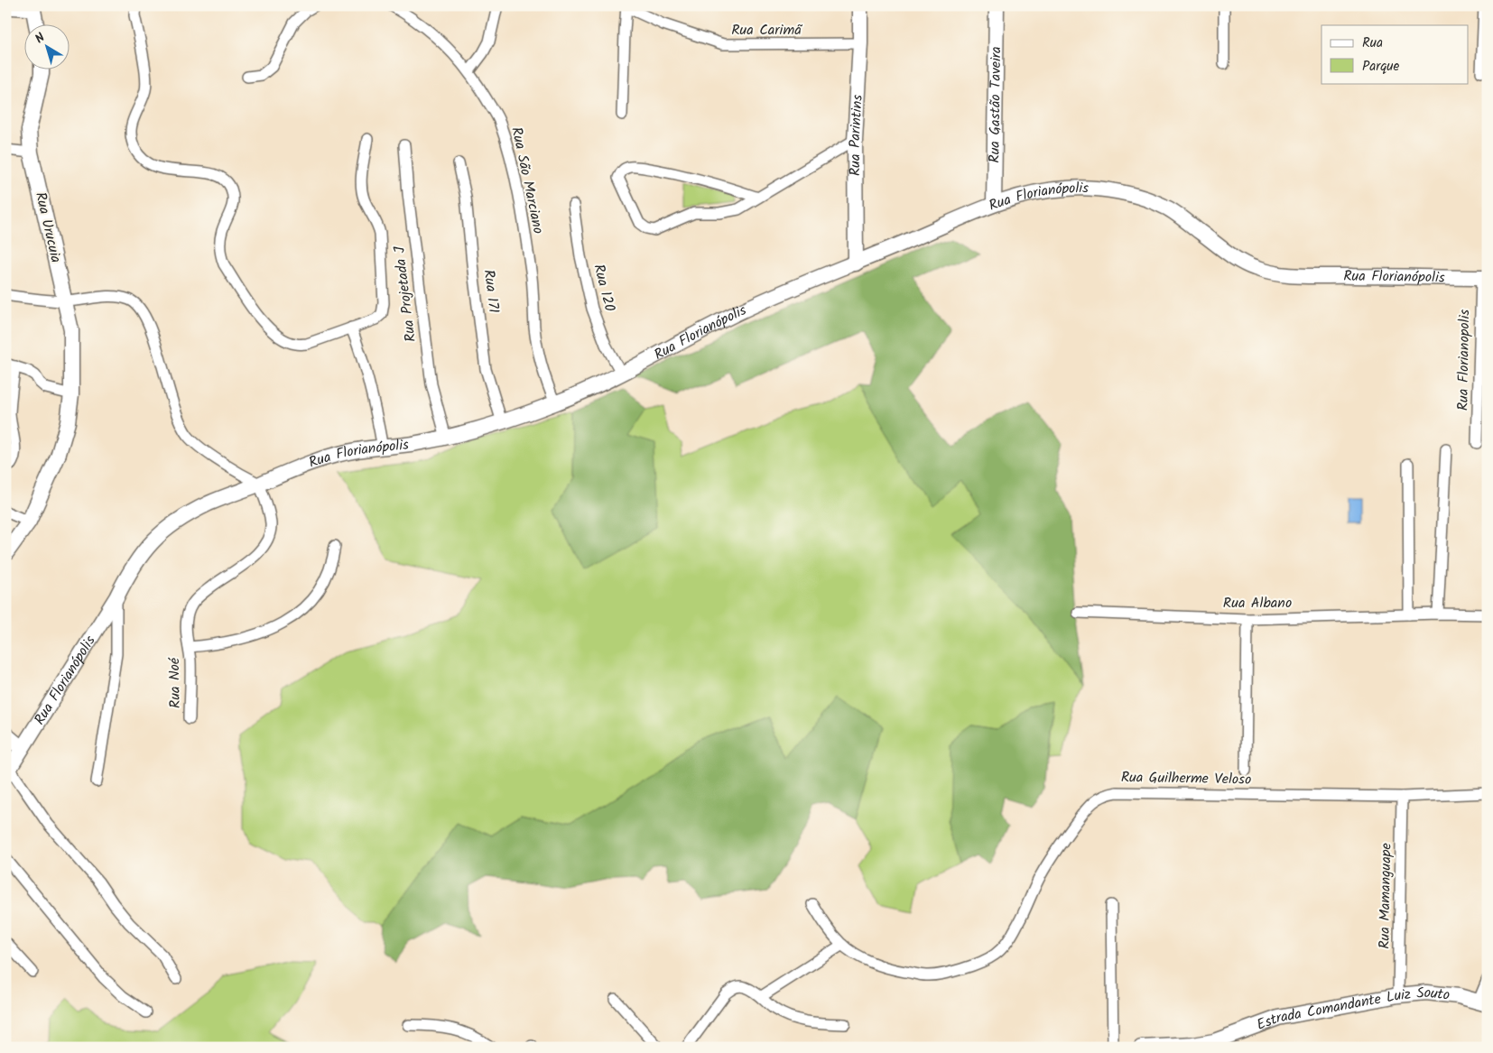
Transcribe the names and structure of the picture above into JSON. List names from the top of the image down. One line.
{"streets":{"street":["Rua Carimã","Rua Gastão Taveira","Rua Parintins","Rua São Marciano","Rua Florianópolis","Rua Urucuia","Rua 120","Rua 171","Rua Projetada J","Rua Florianopolis","Rua Albano","Rua Noé","Rua Guilherme Veloso","Rua Mamanguape","Estrada Comandante Luiz Souto"]},"crossings":[["Rua Carimã","Rua Parintins"],["Rua Gastão Taveira","Rua Florianópolis"],["Rua Parintins","Rua Florianópolis"],["Rua São Marciano","Rua Florianópolis"],["Rua Florianópolis","Rua 120"],["Rua Florianópolis","Rua 171"],["Rua Florianópolis","Rua Projetada J"],["Rua Florianópolis","Rua Florianopolis"],["Rua Florianópolis","Rua Noé"],["Rua Guilherme Veloso","Rua Mamanguape"],["Rua Mamanguape","Estrada Comandante Luiz Souto"]],"legend":["Rua","Parque"],"north":"top left"}
